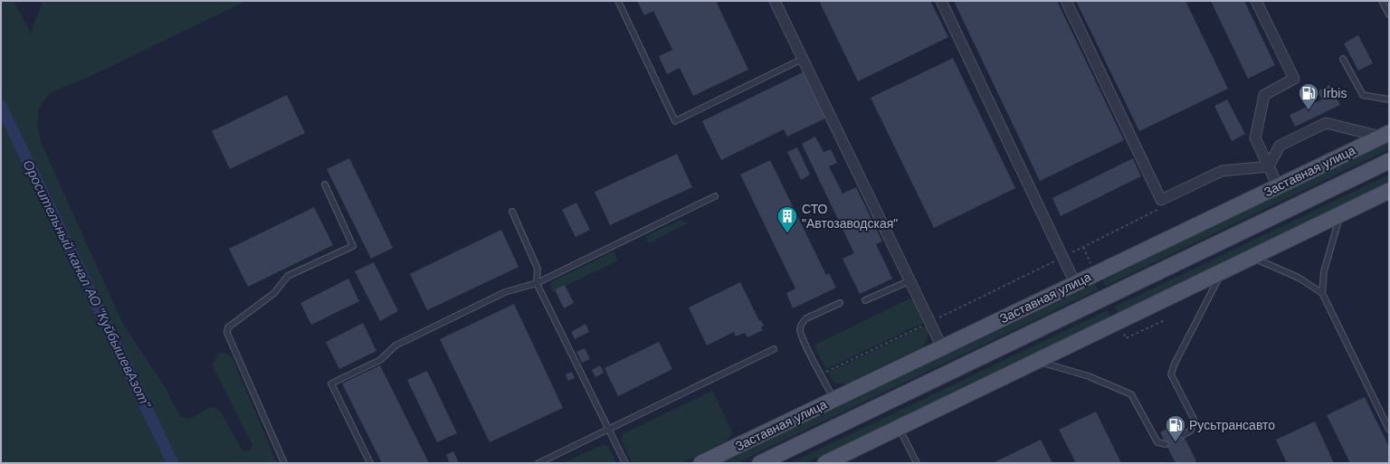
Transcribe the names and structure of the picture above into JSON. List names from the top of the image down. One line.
{"streets":{"main road":["Заставная улица"]},"water":["Оросительный канал АО \"КуйбышевАзот\""],"places":{"fuel station":["Irbis","Русьтрансавто"],"building":["СТО \"Автозаводская\""]}}
